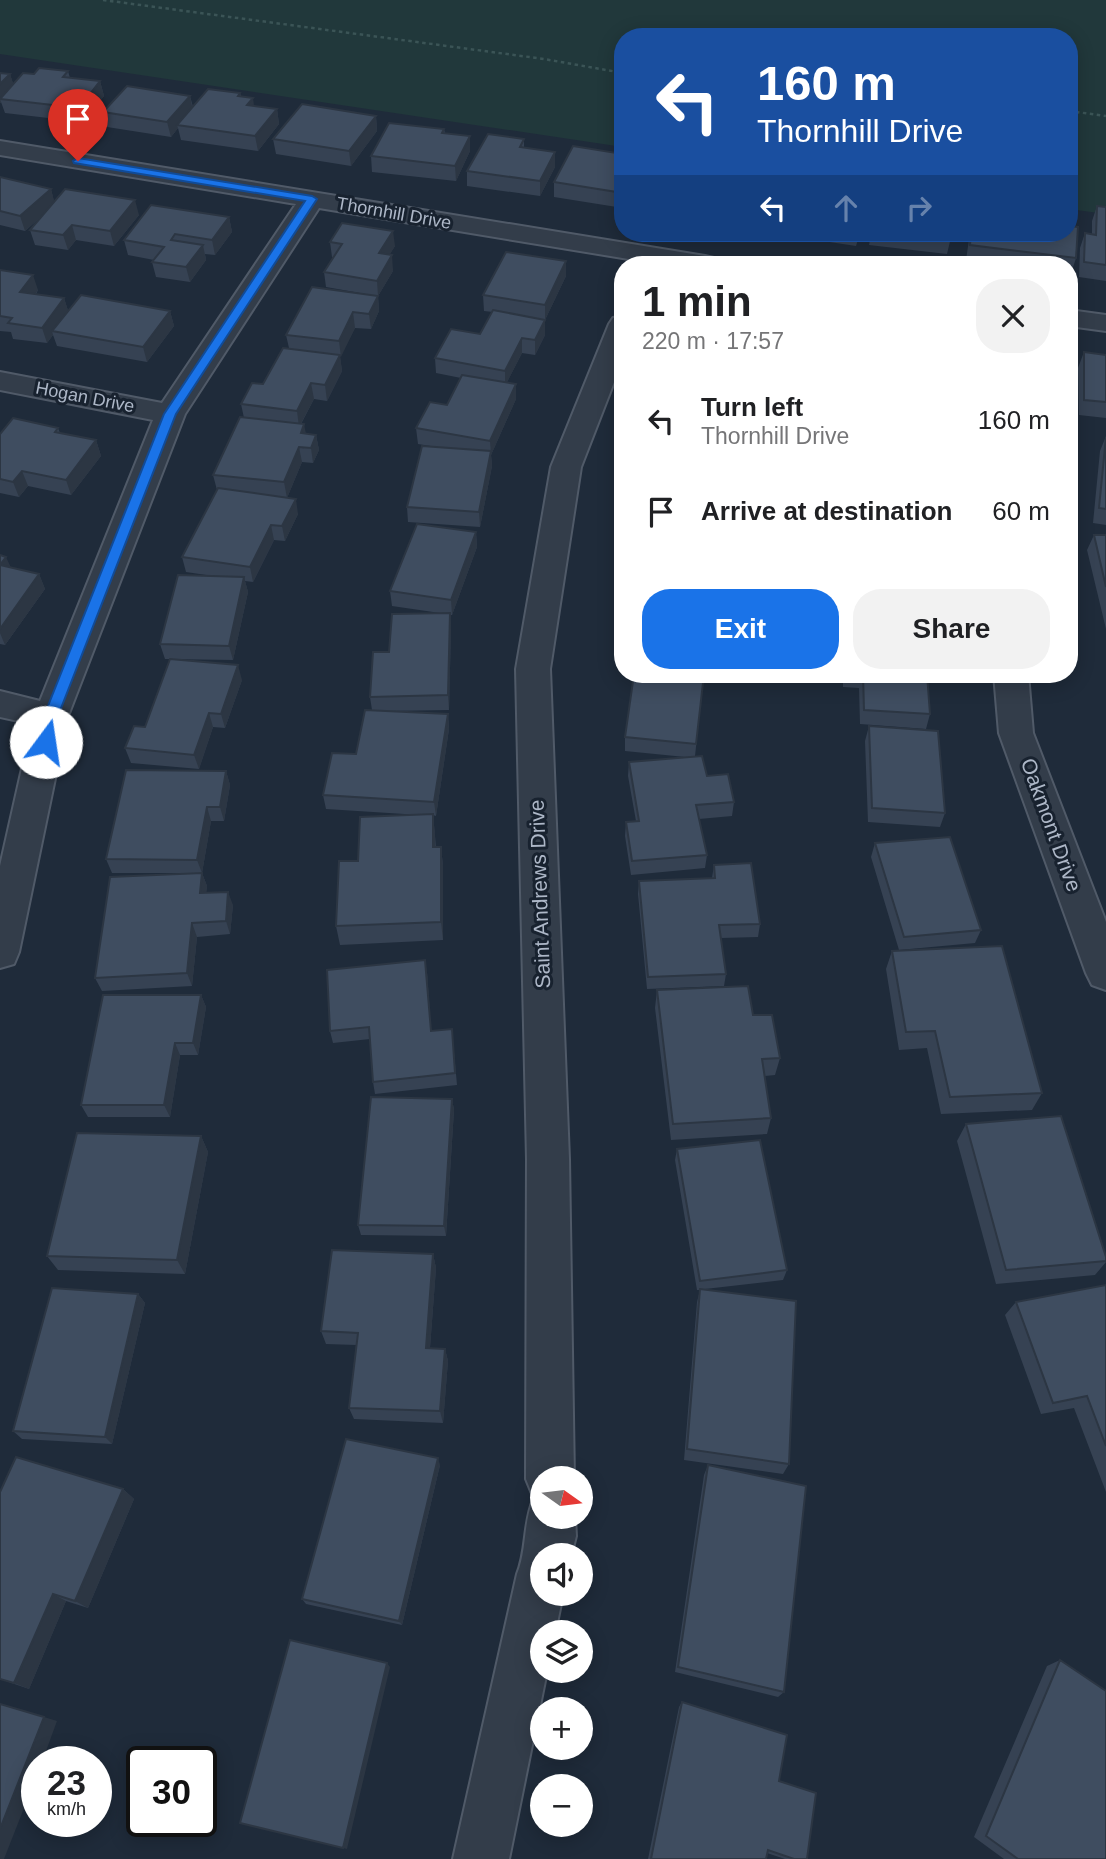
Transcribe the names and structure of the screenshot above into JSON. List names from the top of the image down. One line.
{"streets":{"street":["Thornhill Drive","Hogan Drive","Oakmont Drive","Saint Andrews Drive"]},"north":"right","page":{"turn":["160 m","Thornhill Drive"],"heading":["1 min","220 m · 17:57"],"list":[{"name":"Turn left","note":"Thornhill Drive","value":"160 m"},{"name":"Arrive at destination","value":"60 m"}],"buttons":["Exit","Share"],"map_buttons":["+","−"],"speed":"23 km/h","limit":"30"}}
